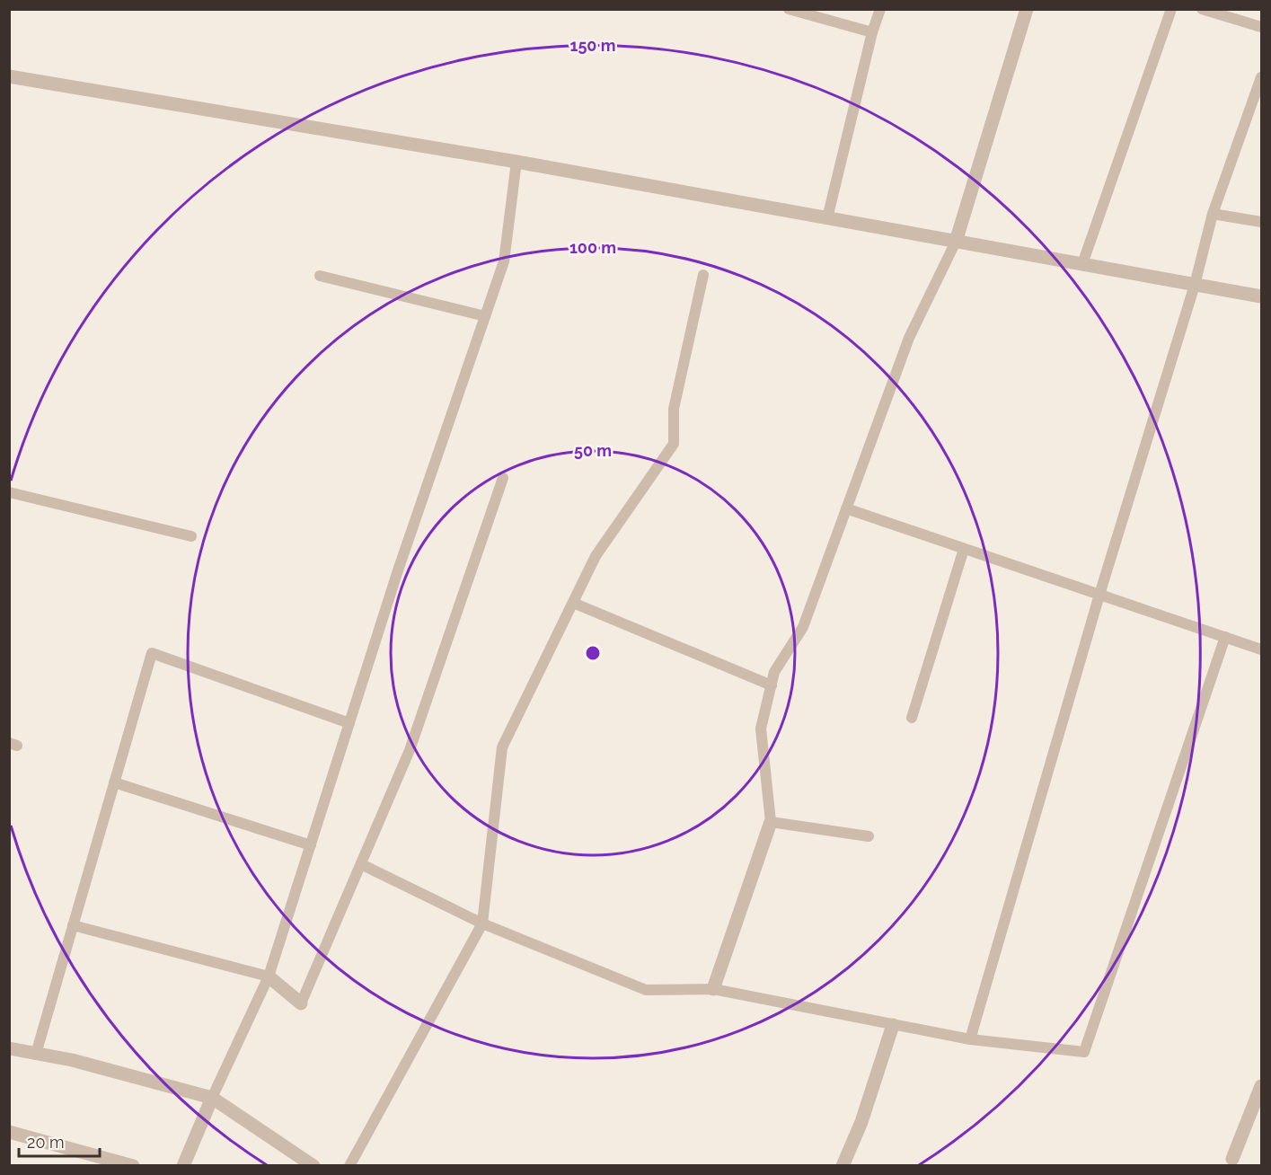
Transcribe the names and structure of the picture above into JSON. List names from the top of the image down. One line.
{"scale_bar":"20 m","rings":["150 m","100 m","50 m"]}
